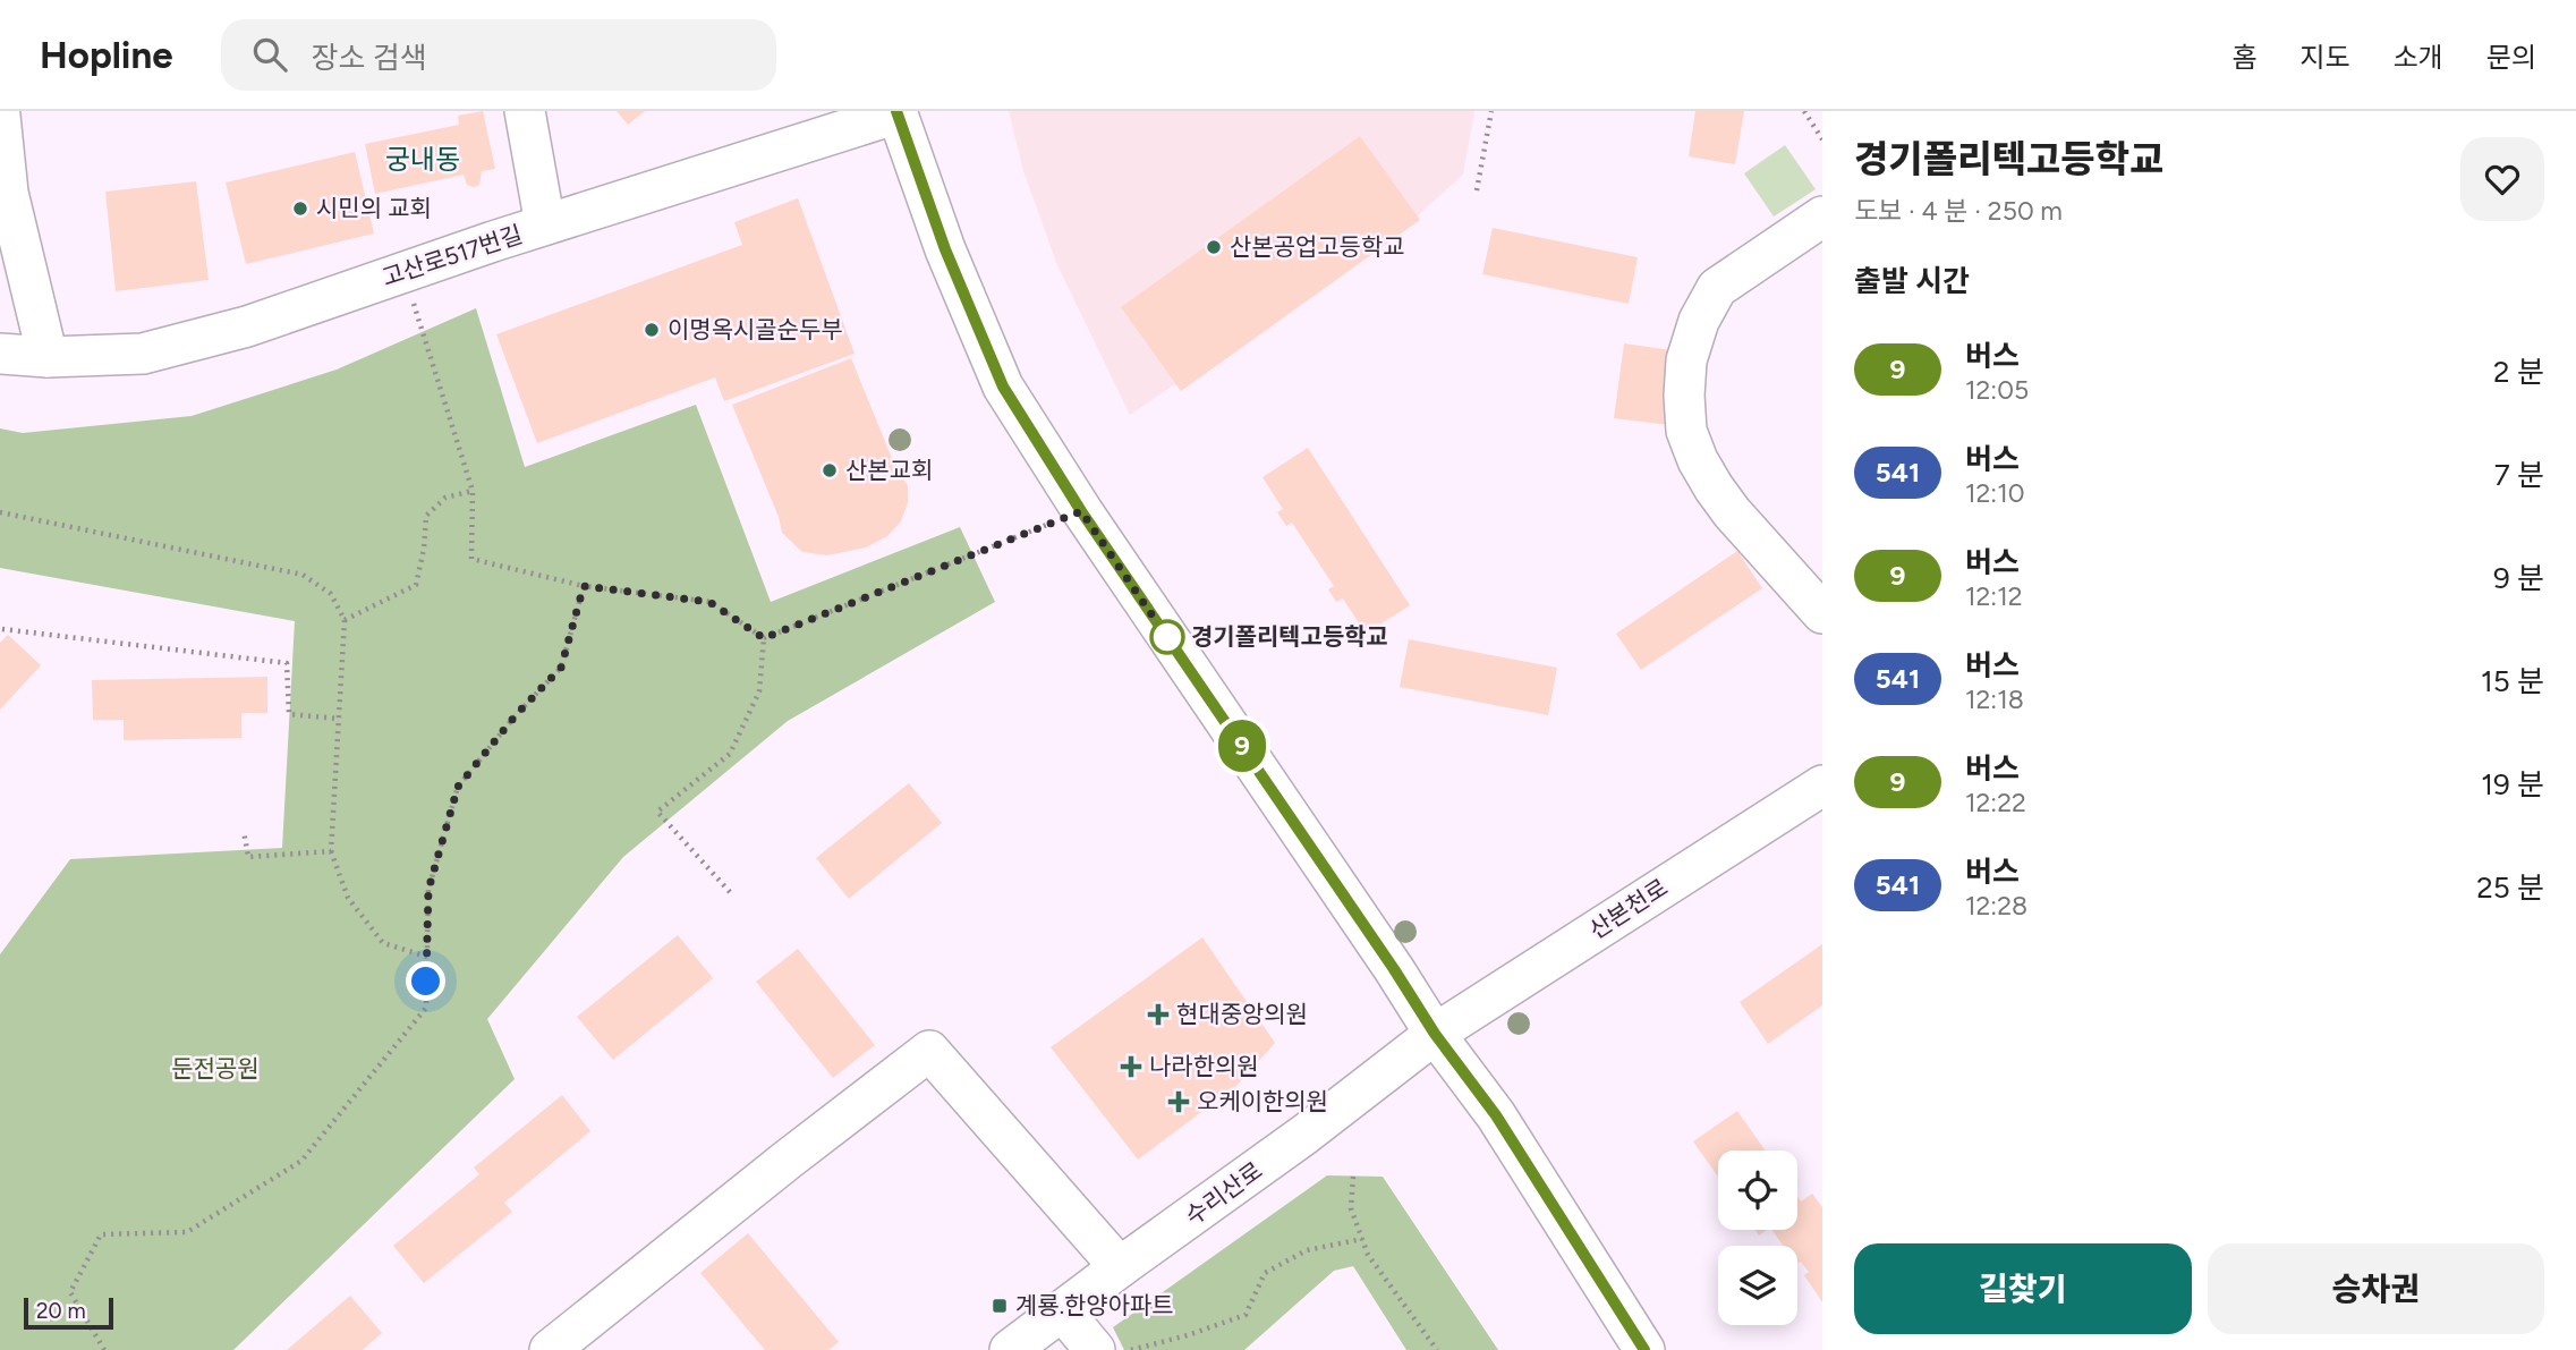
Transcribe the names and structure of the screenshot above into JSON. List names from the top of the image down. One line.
{"streets":{"street":["고산로517번길","산본천로","수리산로"]},"crossings":[["산본천로","수리산로"]],"districts":["궁내동"],"parks":["둔전공원"],"places":{"other":["시민의 교회","산본공업고등학교","이명옥시골순두부","산본교회","경기폴리텍고등학교"],"health":["현대중앙의원","나라한의원","오케이한의원"],"transit":["계룡.한양아파트"]},"lines":["bus line 9"],"scale_bar":"20 m","page":{"header":"Hopline","search":"장소 검색","nav":["홈","지도","소개","문의"],"on_map":"9","heading":[["경기폴리텍고등학교","도보 · 4 분 · 250 m"],"출발 시간"],"list":[{"mark":"9","name":"버스","note":"12:05","value":"2 분"},{"mark":"541","name":"버스","note":"12:10","value":"7 분"},{"mark":"9","name":"버스","note":"12:12","value":"9 분"},{"mark":"541","name":"버스","note":"12:18","value":"15 분"},{"mark":"9","name":"버스","note":"12:22","value":"19 분"},{"mark":"541","name":"버스","note":"12:28","value":"25 분"}],"buttons":["길찾기","승차권"],"scale":"20 m"}}
